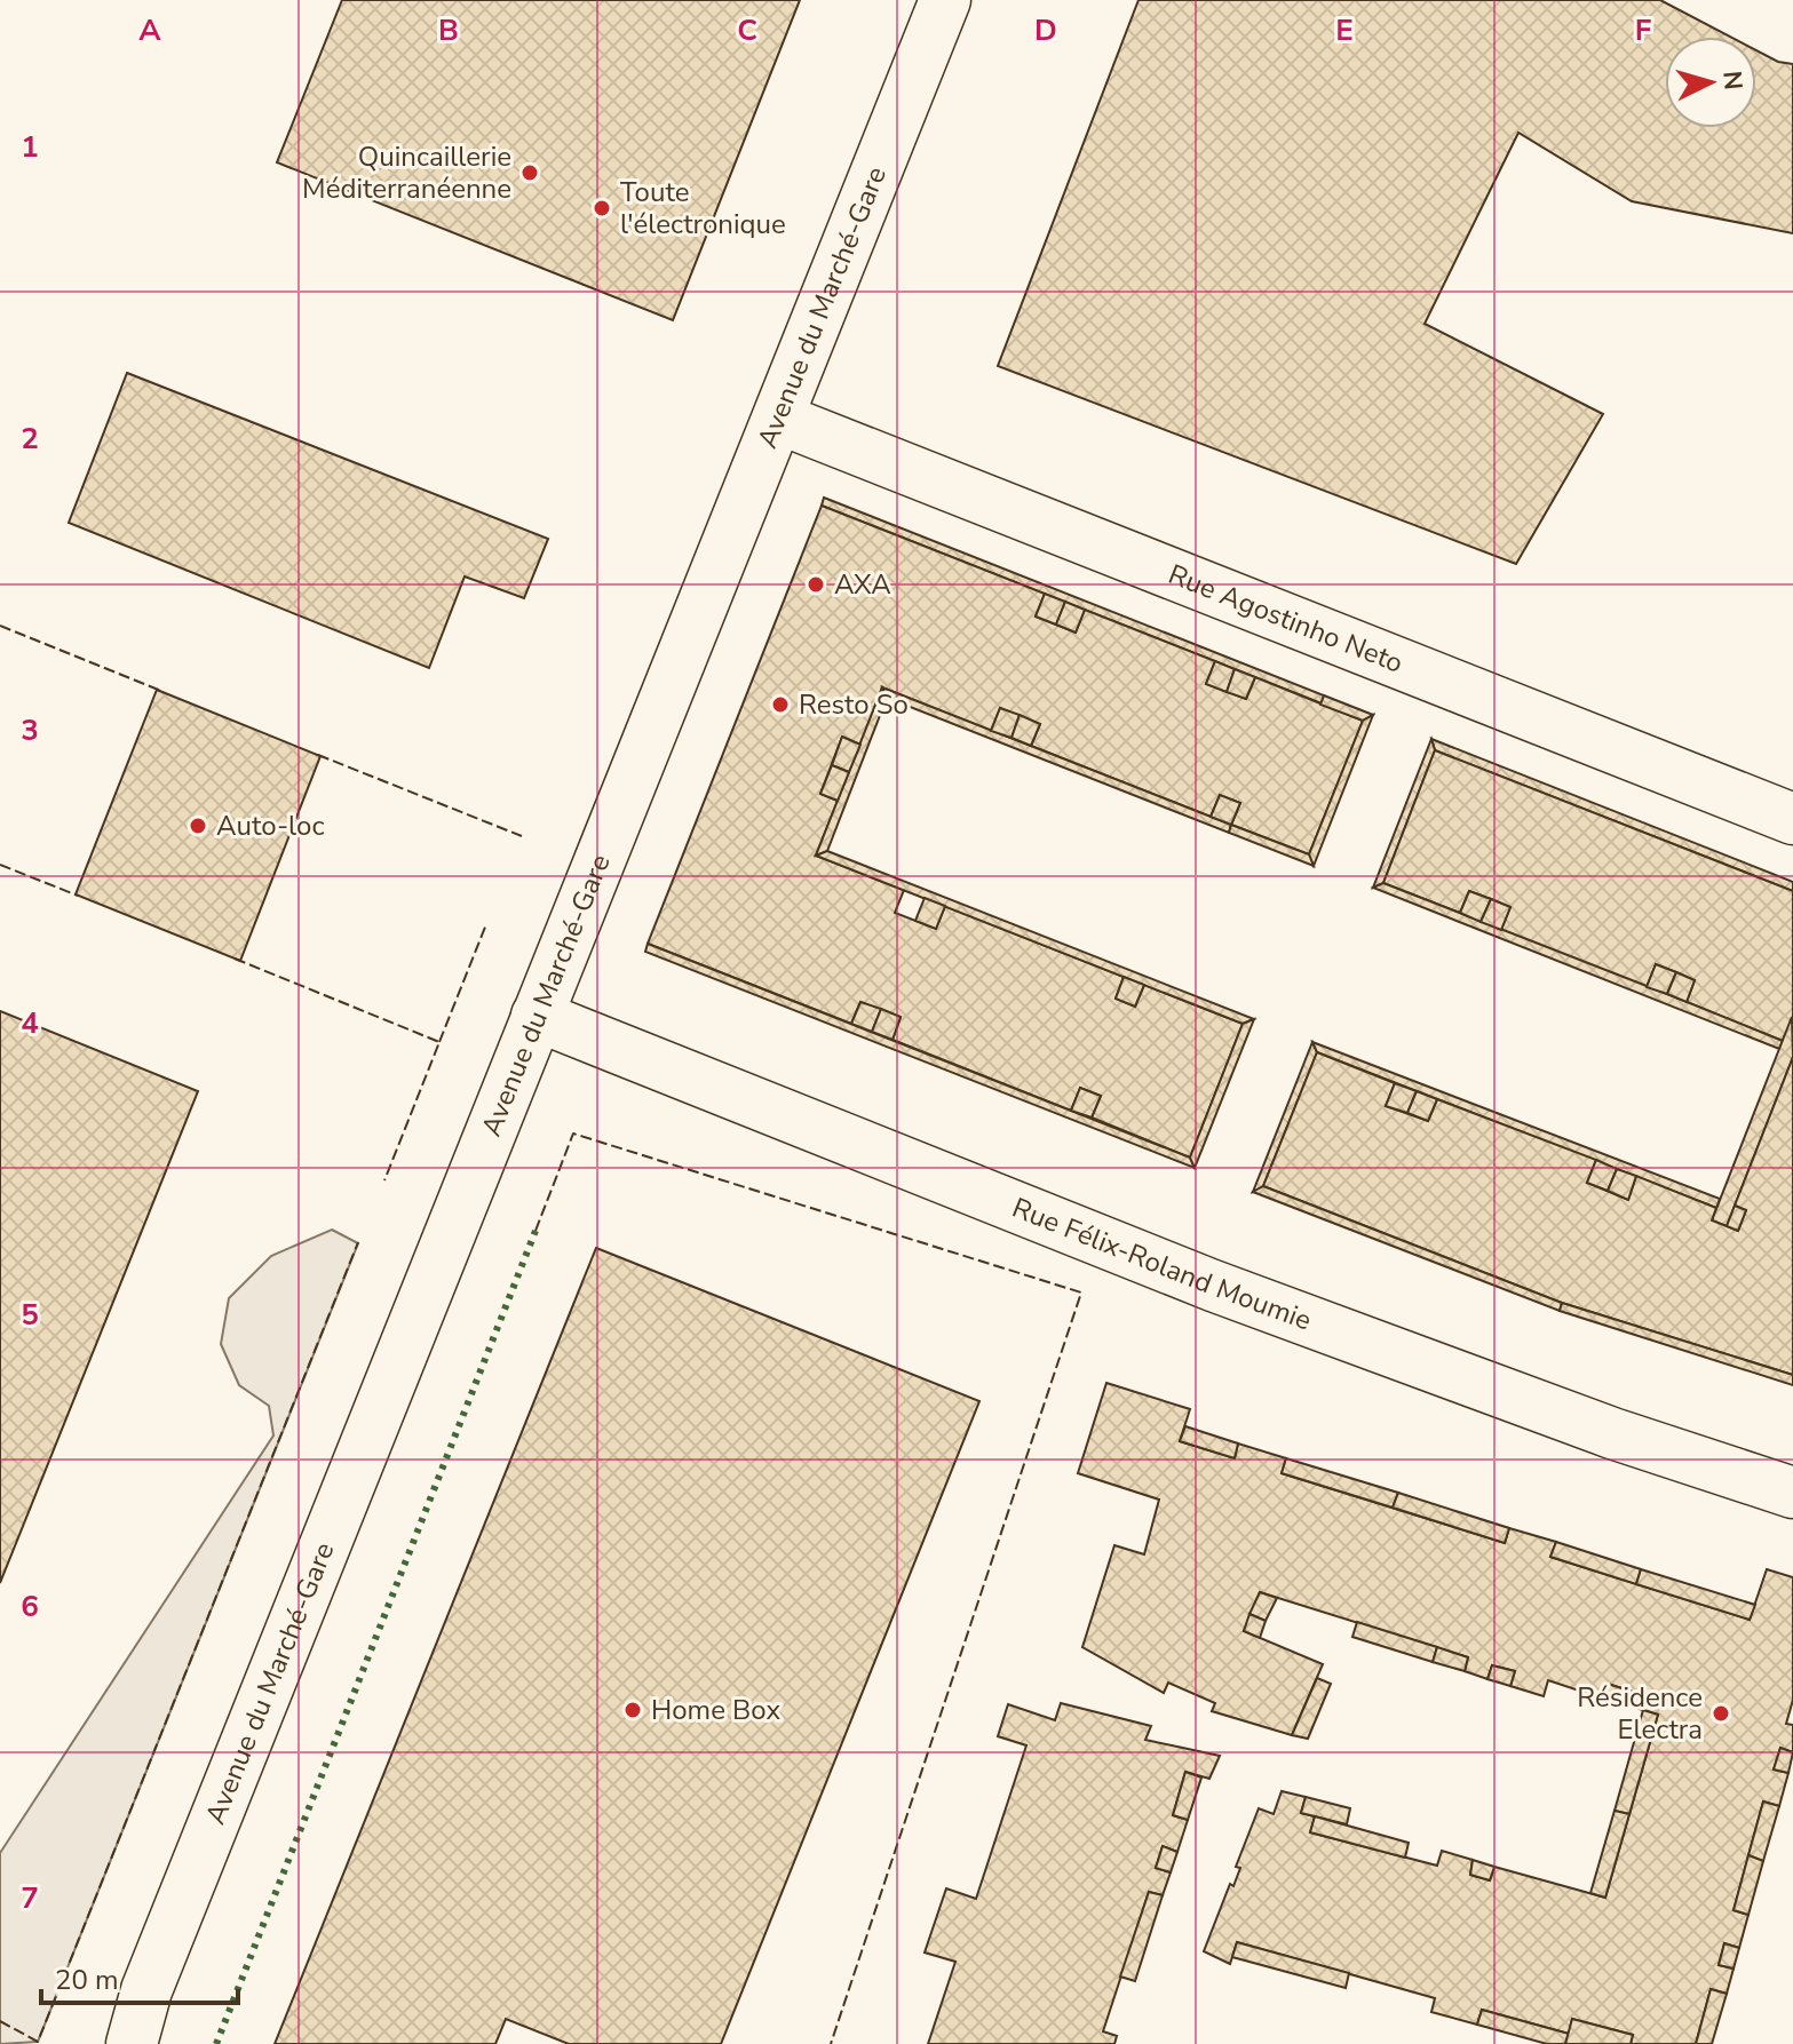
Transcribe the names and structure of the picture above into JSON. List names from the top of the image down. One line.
{"streets":{"street":["Avenue du Marché-Gare","Rue Agostinho Neto","Rue Félix-Roland Moumie"]},"crossings":[["Avenue du Marché-Gare","Rue Agostinho Neto"],["Avenue du Marché-Gare","Rue Félix-Roland Moumie"]],"places":["Quincaillerie Méditerranéenne","Toute l'électronique","AXA","Resto So","Auto-loc","Home Box","Résidence Electra"],"scale_bar":"20 m","north":"right","grid":{"columns":["A","B","C","D","E","F"],"rows":["1","2","3","4","5","6","7"]}}
